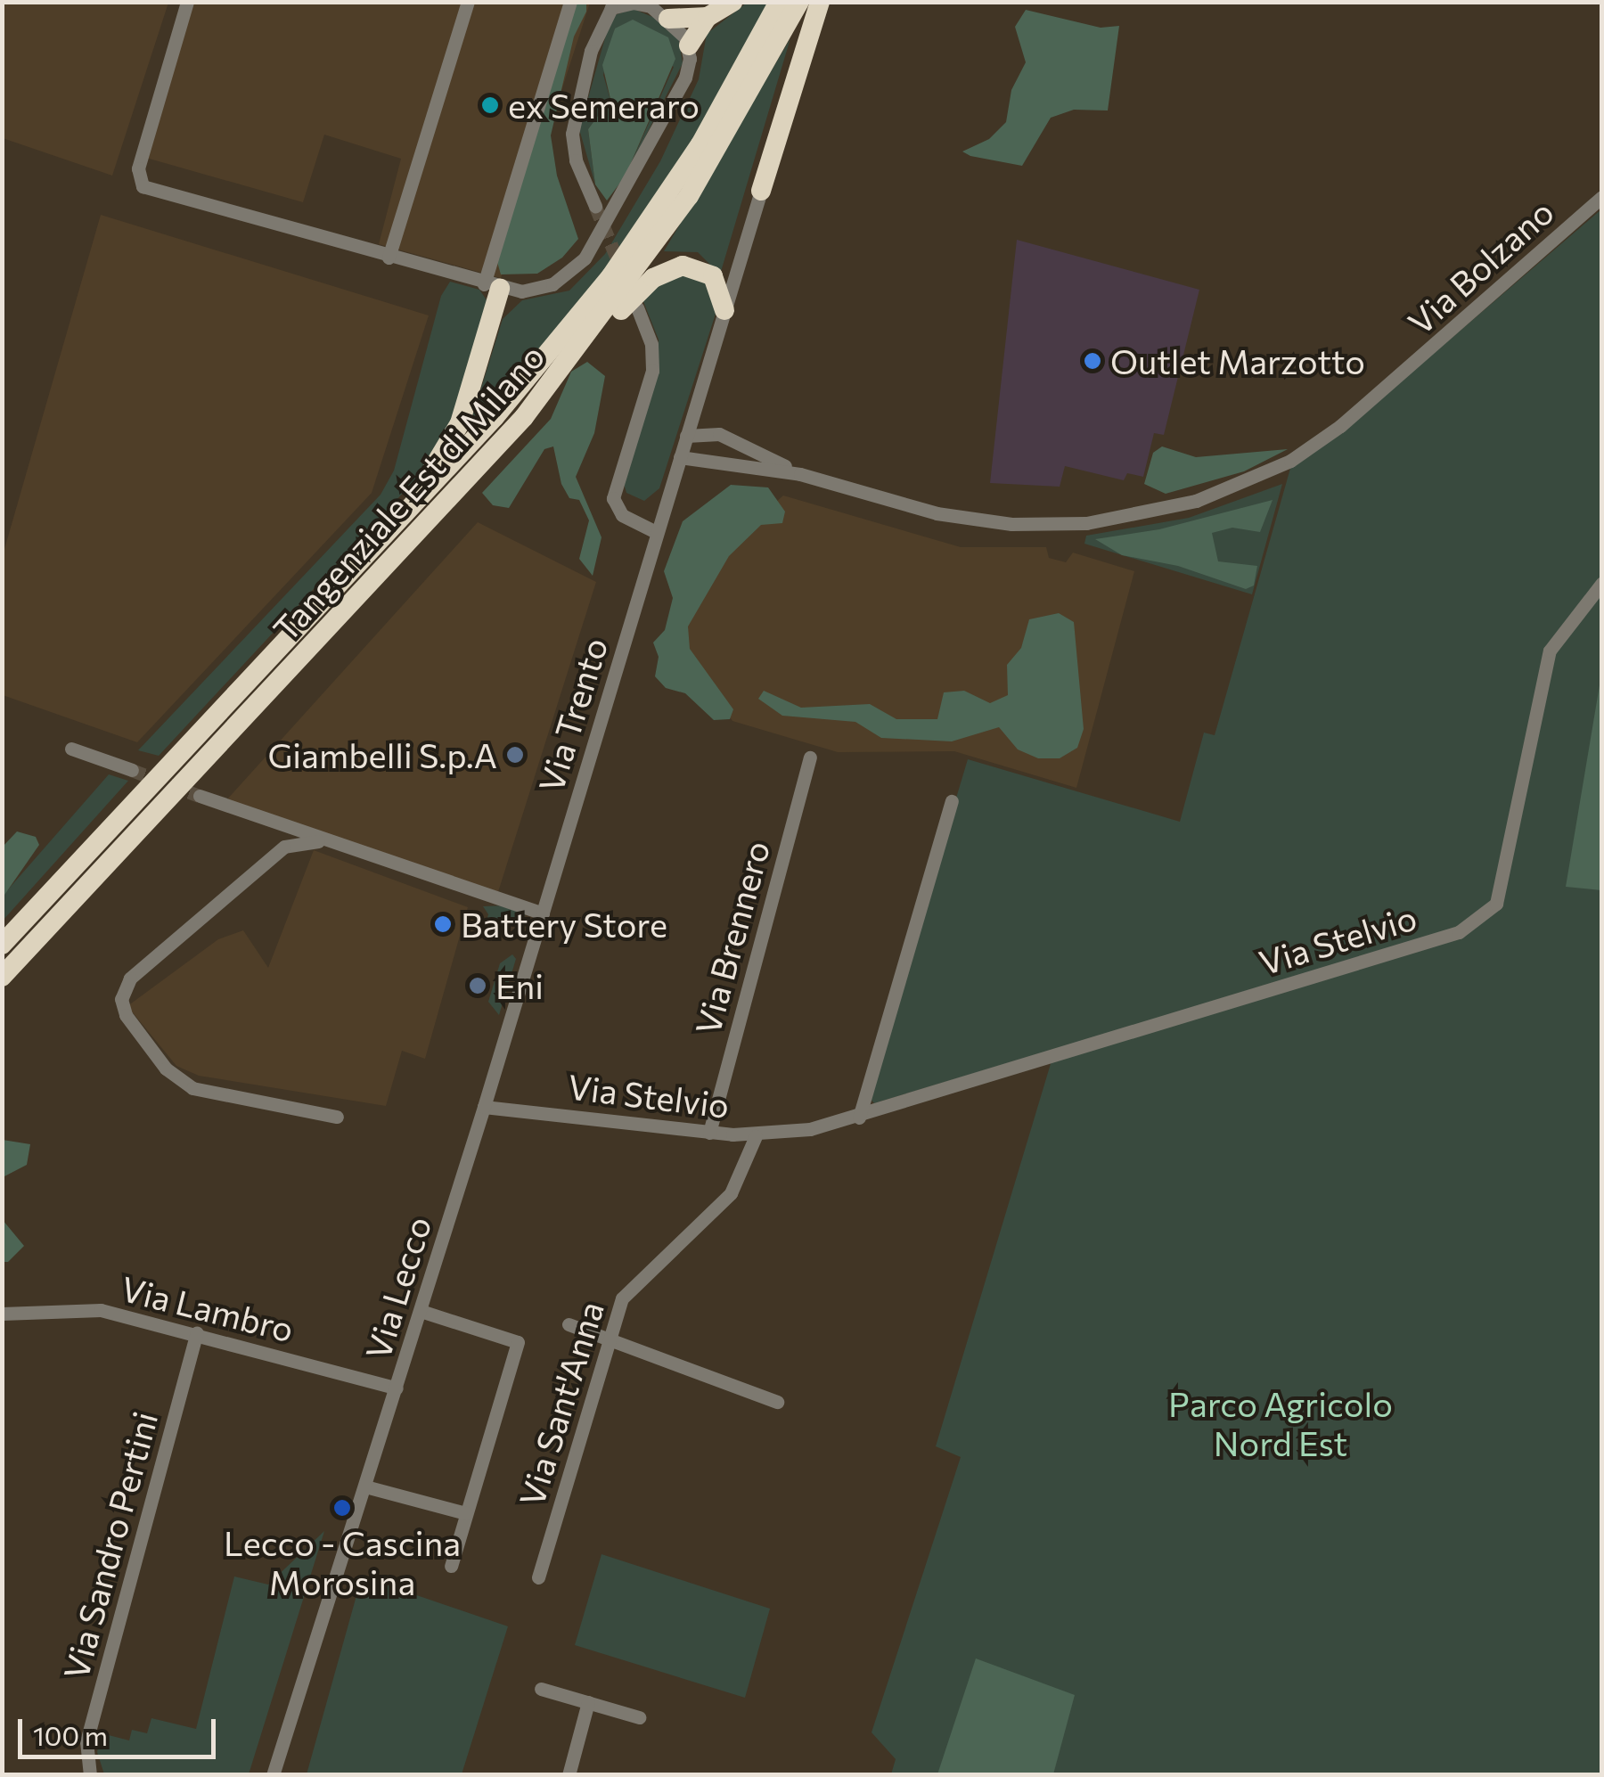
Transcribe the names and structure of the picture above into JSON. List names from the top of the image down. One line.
{"streets":{"highway":["Tangenziale Est di Milano"],"street":["Via Bolzano","Via Trento","Via Brennero","Via Stelvio","Via Lecco","Via Lambro","Via Sant'Anna","Via Sandro Pertini"]},"crossings":[["Via Trento","Via Stelvio"],["Via Trento","Via Lecco"],["Via Brennero","Via Stelvio"],["Via Stelvio","Via Lecco"],["Via Stelvio","Via Sant'Anna"],["Via Lecco","Via Lambro"],["Via Lambro","Via Sandro Pertini"]],"parks":["Parco Agricolo Nord Est"],"places":["ex Semeraro","Outlet Marzotto","Giambelli S.p.A","Battery Store","Eni","Lecco - Cascina Morosina"],"scale_bar":"100 m"}
